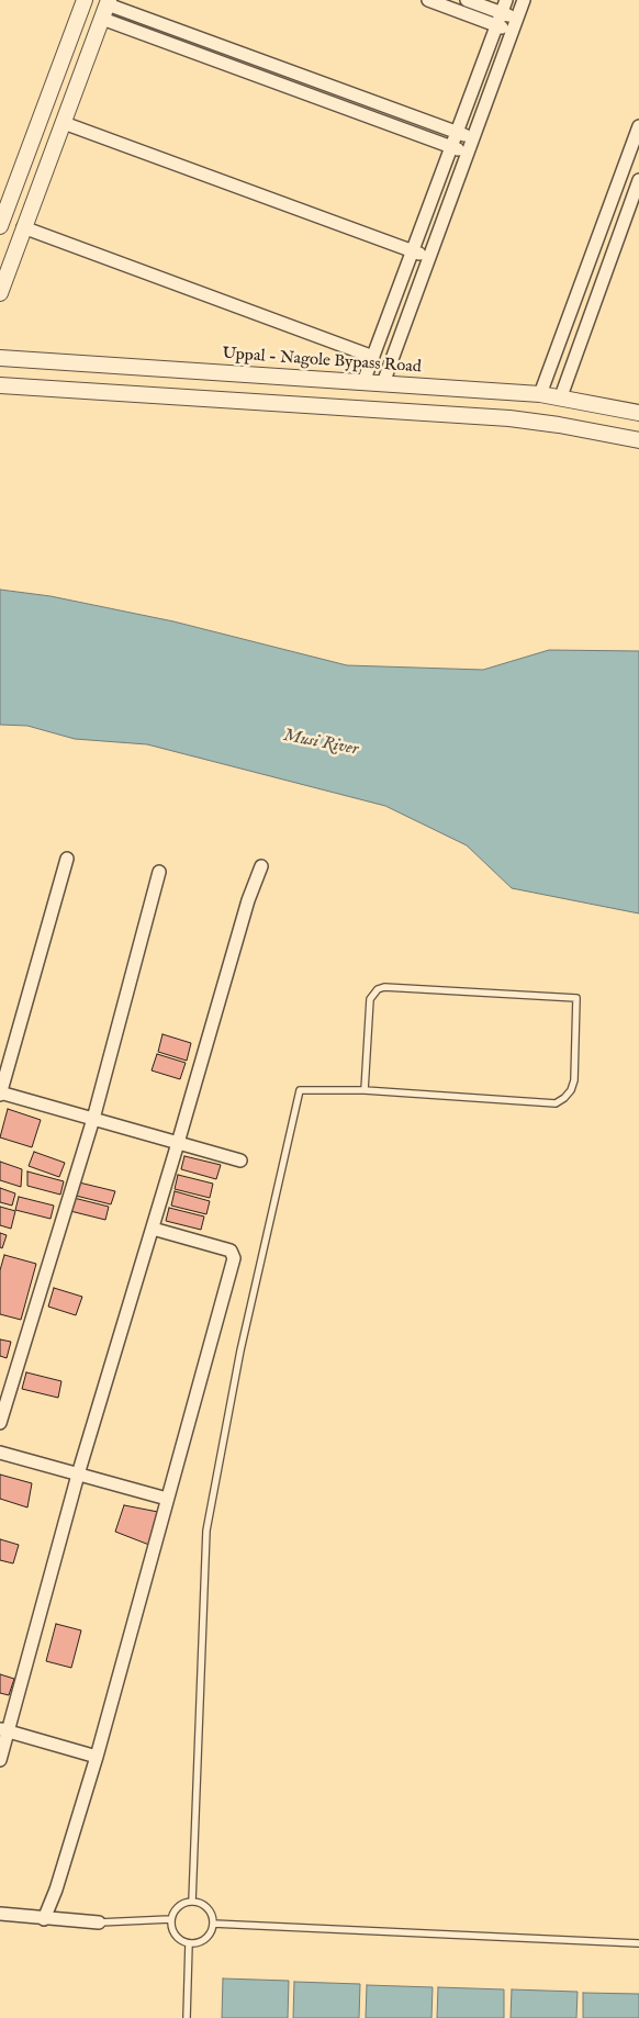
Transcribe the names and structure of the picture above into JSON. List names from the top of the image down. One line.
{"streets":{"street":["Uppal - Nagole Bypass Road"]},"water":["Musi River"]}
